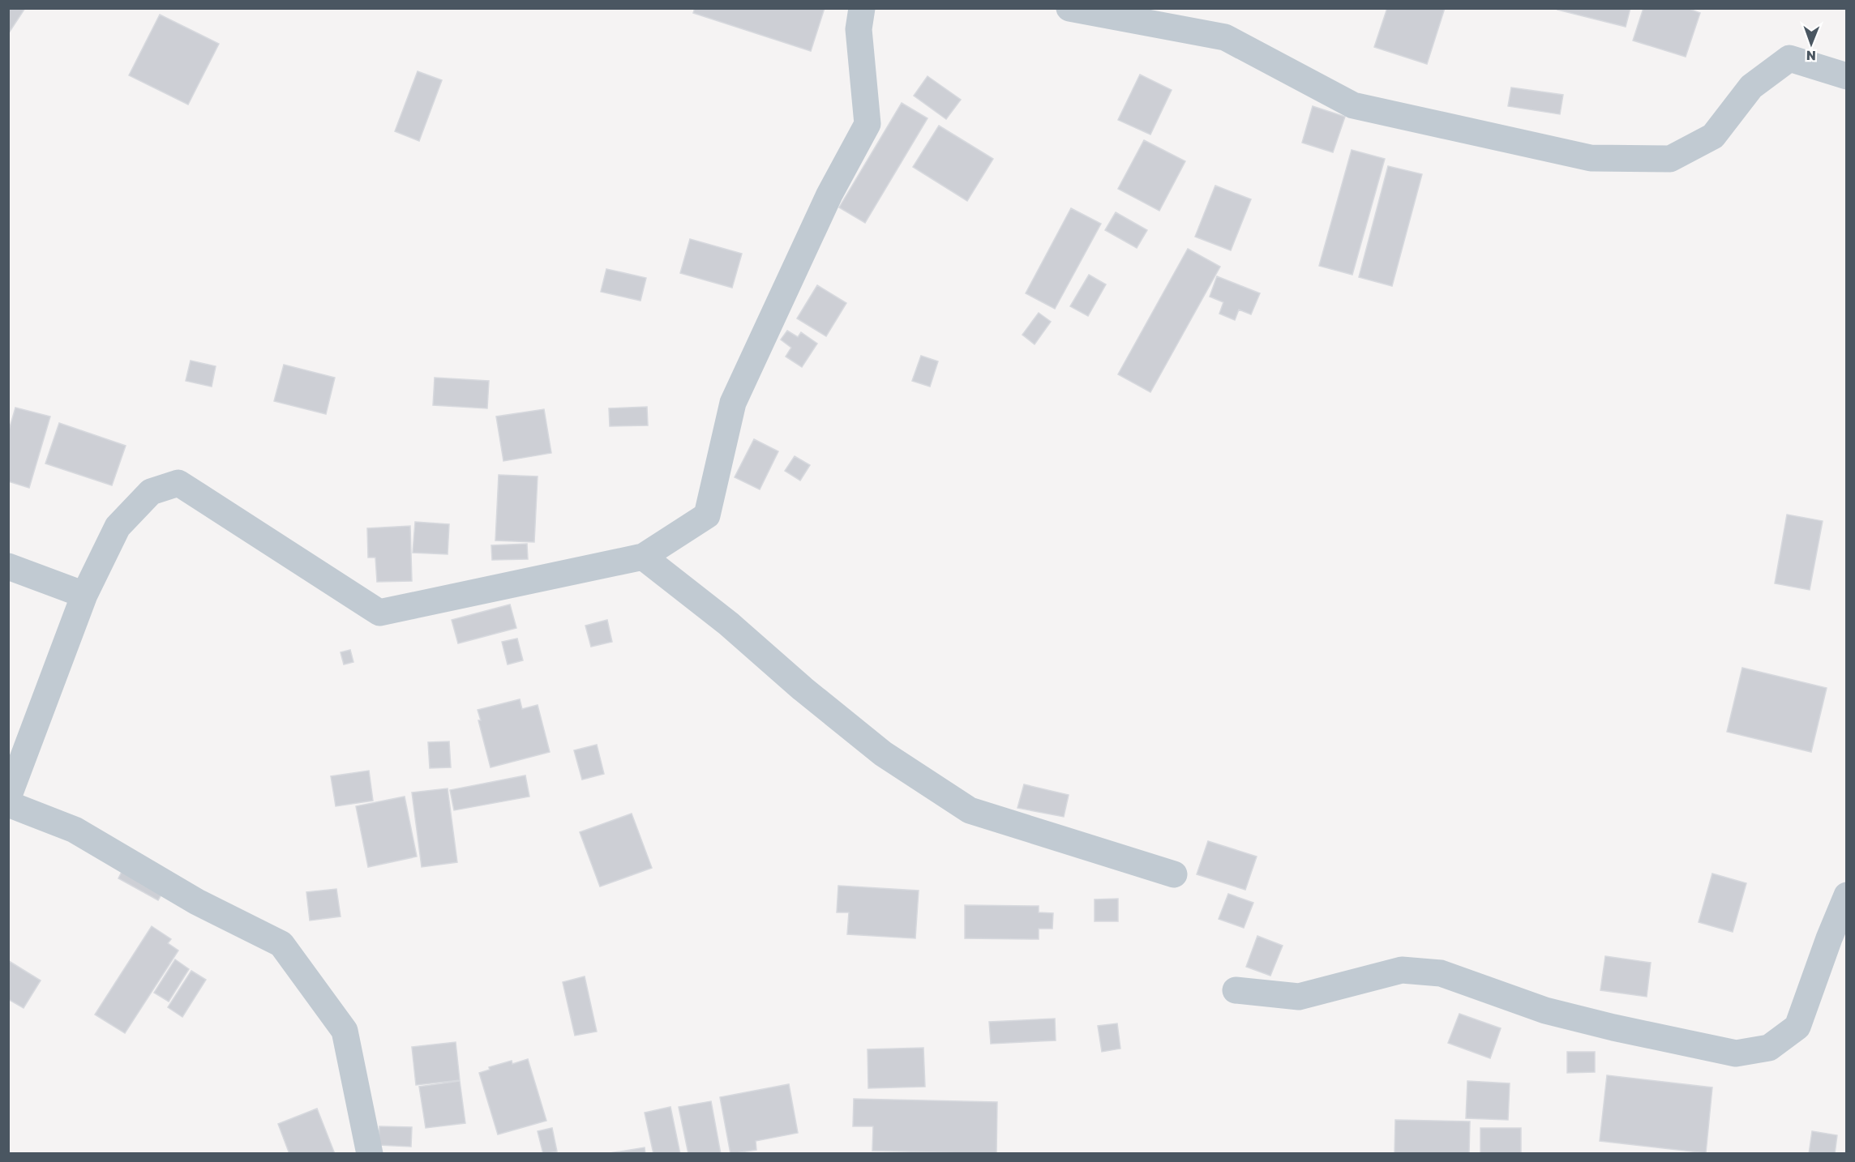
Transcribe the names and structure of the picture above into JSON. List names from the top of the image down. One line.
{"north":"bottom"}
